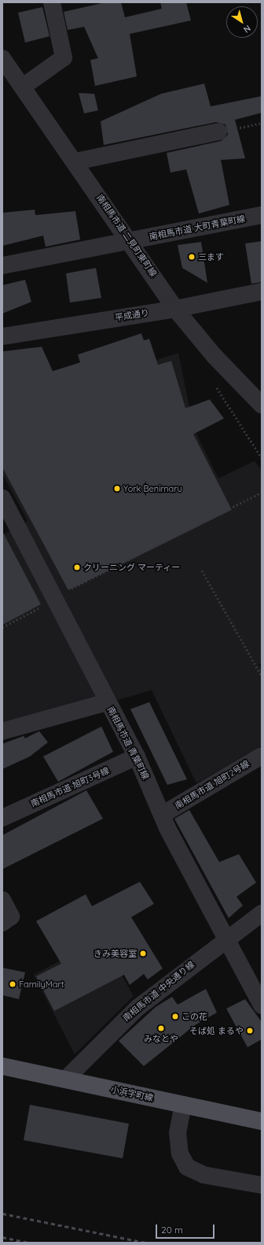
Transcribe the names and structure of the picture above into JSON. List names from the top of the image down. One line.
{"streets":{"main road":["小浜字町線"],"street":["南相馬市道 大町青葉町線","南相馬市道 二見町東町線","平成通り","南相馬市道 青葉町線","南相馬市道 旭町2号線","南相馬市道 旭町3号線","南相馬市道 中央通り線"]},"crossings":[["南相馬市道 大町青葉町線","南相馬市道 二見町東町線"],["南相馬市道 二見町東町線","平成通り"],["南相馬市道 青葉町線","南相馬市道 旭町2号線"],["南相馬市道 青葉町線","南相馬市道 旭町3号線"],["南相馬市道 青葉町線","南相馬市道 中央通り線"],["南相馬市道 中央通り線","小浜字町線"]],"places":["三ます","York Benimaru","クリーニング マーティー","きみ美容室","FamilyMart","この花","みなとや","そば処 まるや"],"scale_bar":"20 m","north":"bottom right"}
